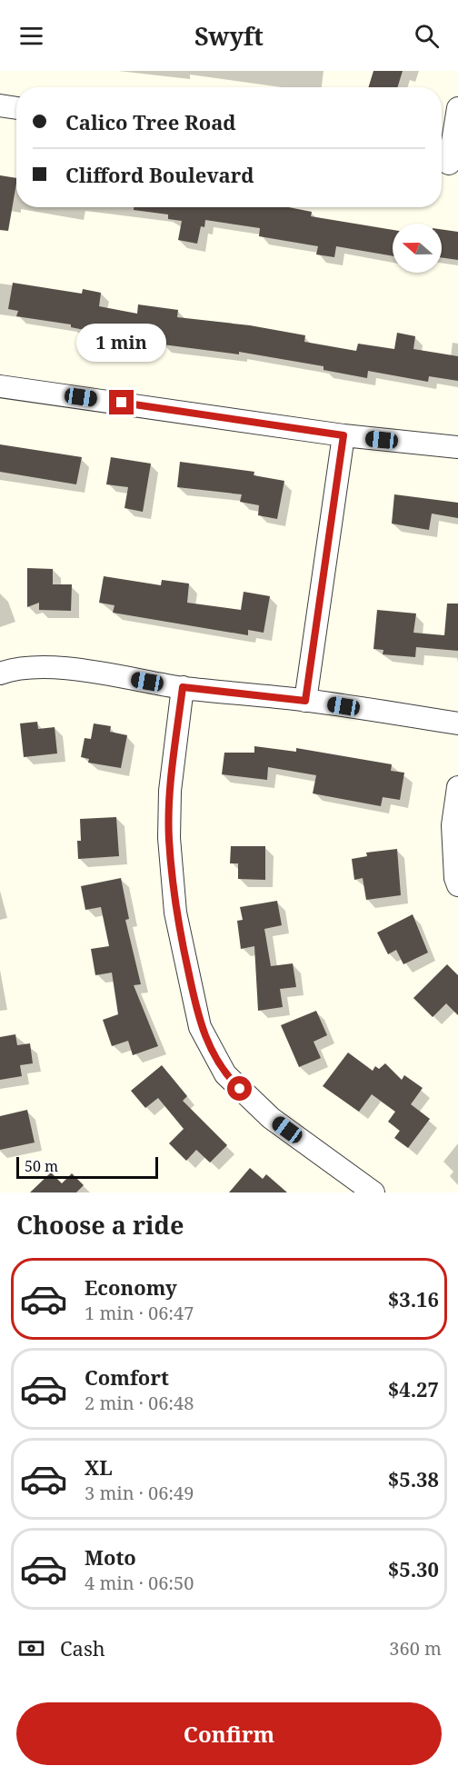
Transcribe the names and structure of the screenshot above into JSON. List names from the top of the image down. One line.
{"scale_bar":"50 m","north":"left","page":{"header":"Swyft","banner":["Calico Tree Road","Clifford Boulevard"],"bubble":"1 min","scale":"50 m","heading":"Choose a ride","list":[{"name":"Economy","note":"1 min · 06:47","value":"$3.16"},{"name":"Comfort","note":"2 min · 06:48","value":"$4.27"},{"name":"XL","note":"3 min · 06:49","value":"$5.38"},{"name":"Moto","note":"4 min · 06:50","value":"$5.30"}],"pay":["Cash","360 m"],"buttons":"Confirm"}}
